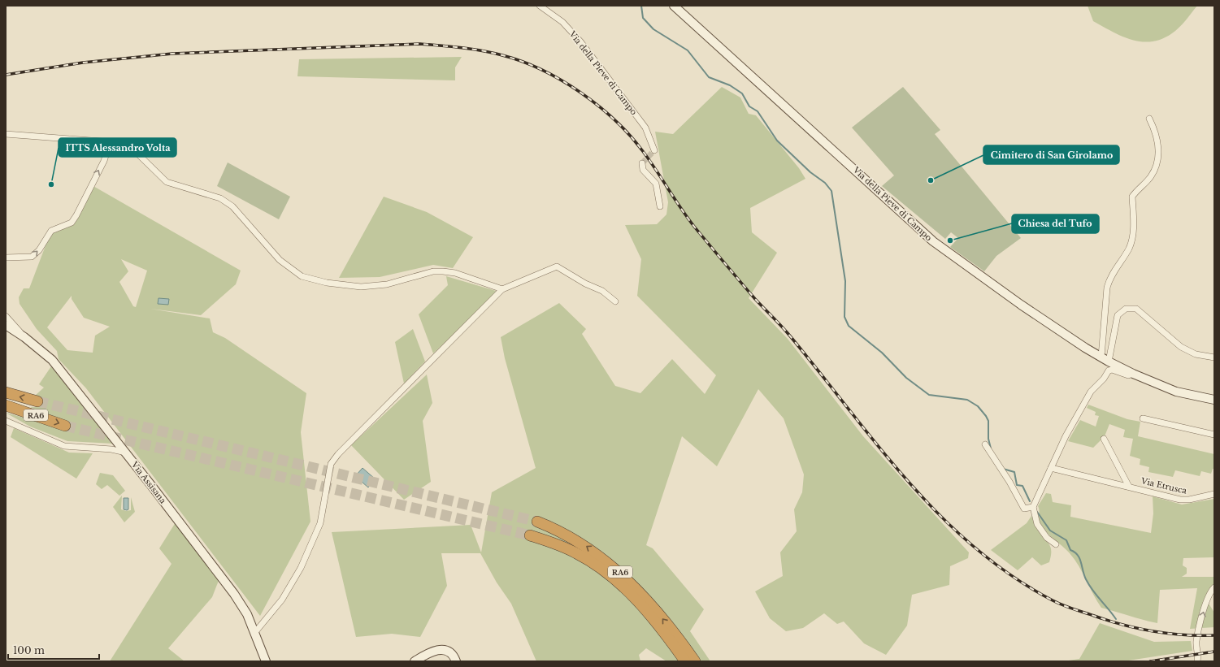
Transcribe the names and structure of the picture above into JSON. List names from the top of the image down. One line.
{"streets":{"highway":["RA6"],"street":["Via della Pieve di Campo","Via Assisana","Via Etrusca"]},"crossings":[["Via della Pieve di Campo","Via Etrusca"]],"places":["Cimitero di San Girolamo","ITTS Alessandro Volta","Chiesa del Tufo"],"scale_bar":"100 m"}
